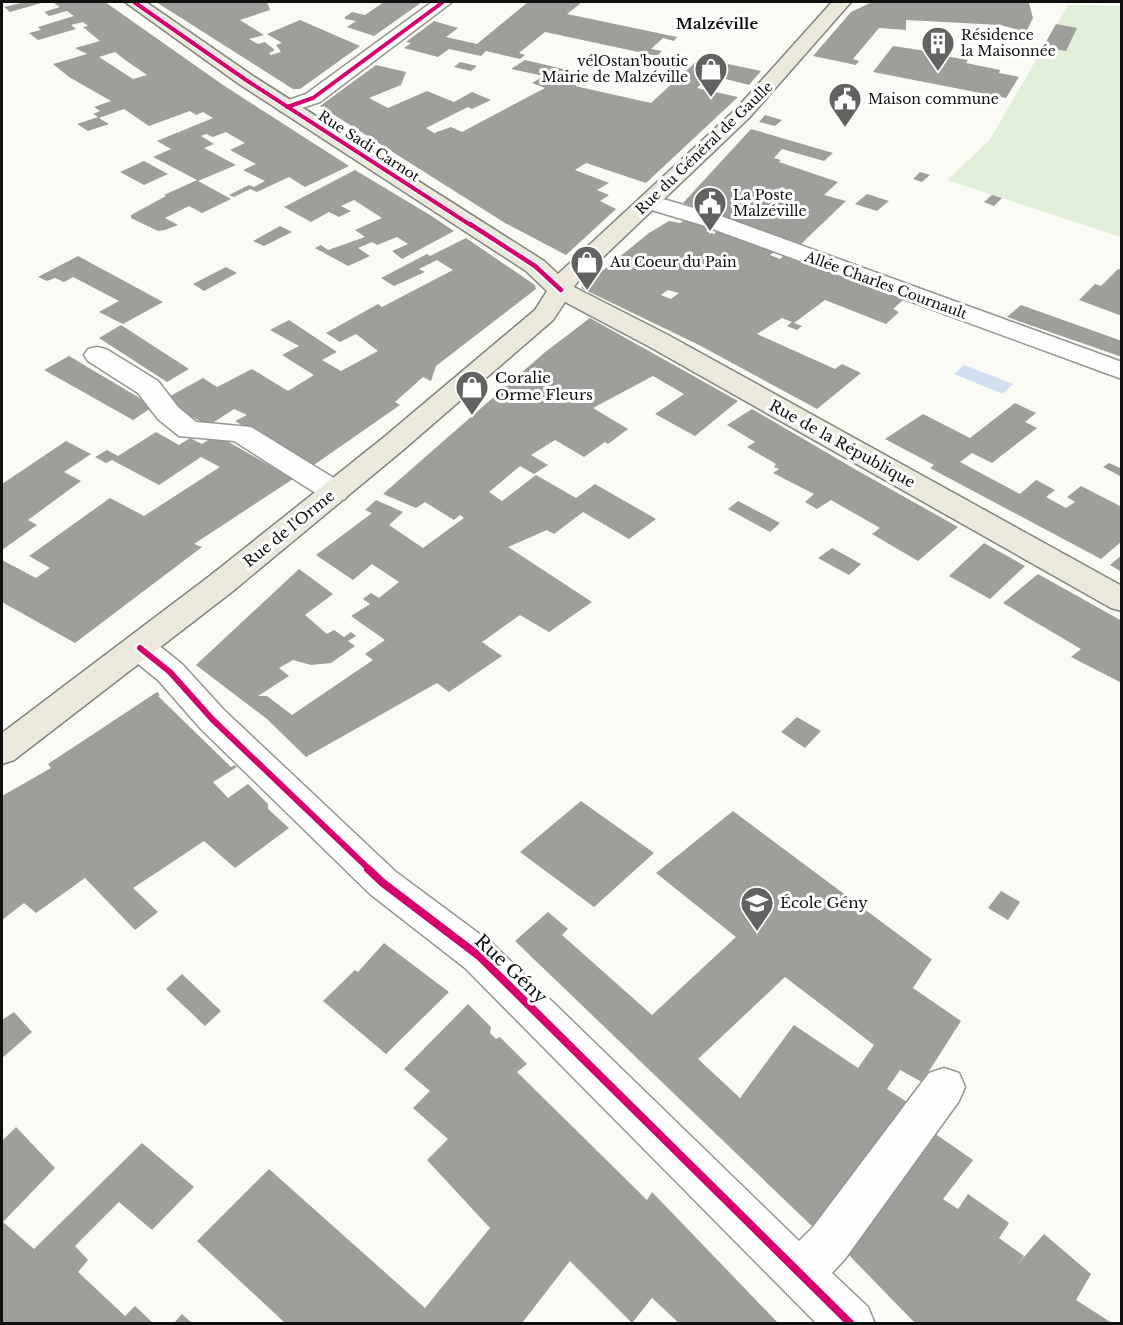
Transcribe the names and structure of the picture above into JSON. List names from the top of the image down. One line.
{"streets":{"main road":["Rue Sadi Carnot","Rue du Général de Gaulle","Rue de la République","Rue de l'Orme"],"street":["Allée Charles Cournault","Rue Gény"]},"crossings":[["Rue Sadi Carnot","Rue du Général de Gaulle"],["Rue Sadi Carnot","Rue de la République"],["Rue Sadi Carnot","Rue de l'Orme"],["Rue du Général de Gaulle","Allée Charles Cournault"],["Rue du Général de Gaulle","Rue de la République"],["Rue du Général de Gaulle","Rue de l'Orme"],["Rue de la République","Rue de l'Orme"],["Rue de l'Orme","Rue Gény"]],"districts":["Malzéville"],"places":{"building":["Résidence la Maisonnée"],"shop":["vélOstan'boutic Mairie de Malzéville","Au Coeur du Pain","Coralie Orme Fleurs"],"public building":["Maison commune","La Poste Malzéville"],"school or university":["École Gény"]}}
